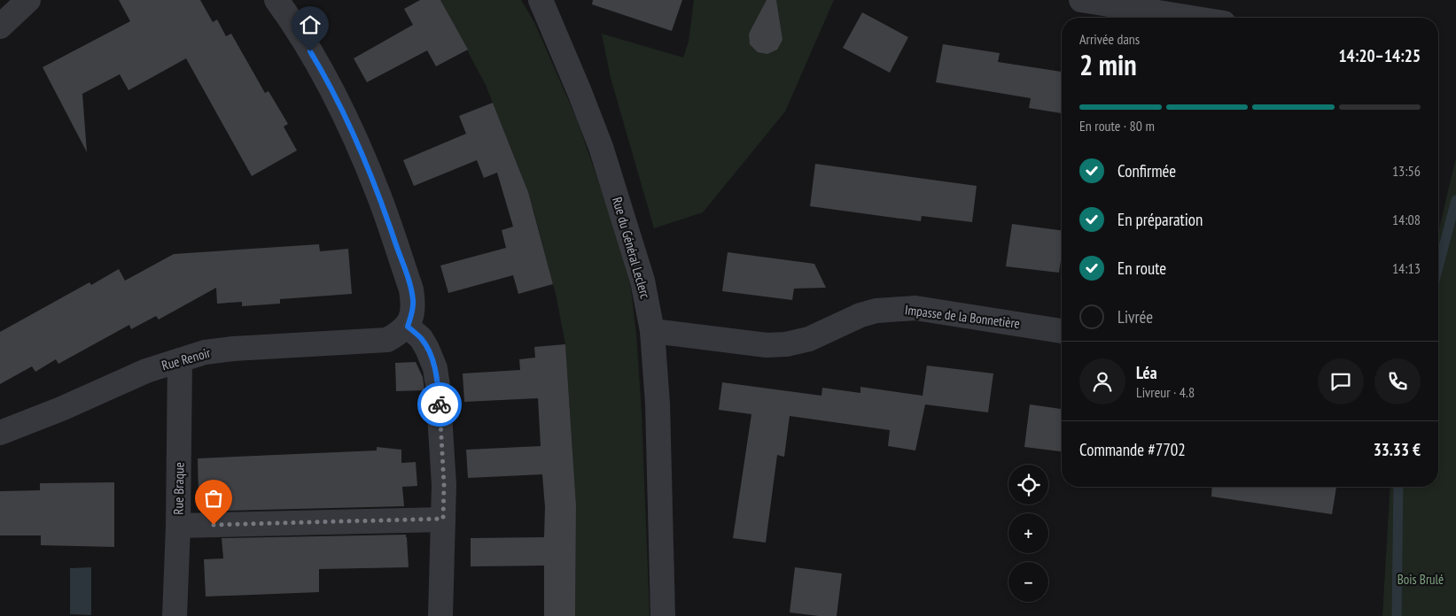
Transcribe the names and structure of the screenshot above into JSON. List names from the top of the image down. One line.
{"streets":{"street":["Rue du Général Leclerc","Impasse de la Bonnetière","Rue Renoir","Rue Braque"]},"crossings":[["Rue du Général Leclerc","Impasse de la Bonnetière"],["Rue Renoir","Rue Braque"]],"parks":["Bois Brulé"],"page":{"heading":["2 min","Arrivée dans","14:20–14:25"],"panel":["Léa","Livreur · 4.8","Commande #7702","33.33 €"],"bar":"En route · 80 m","list":[["Confirmée","13:56"],["En préparation","14:08"],["En route","14:13"],"Livrée"],"map_buttons":["+","−"]}}
